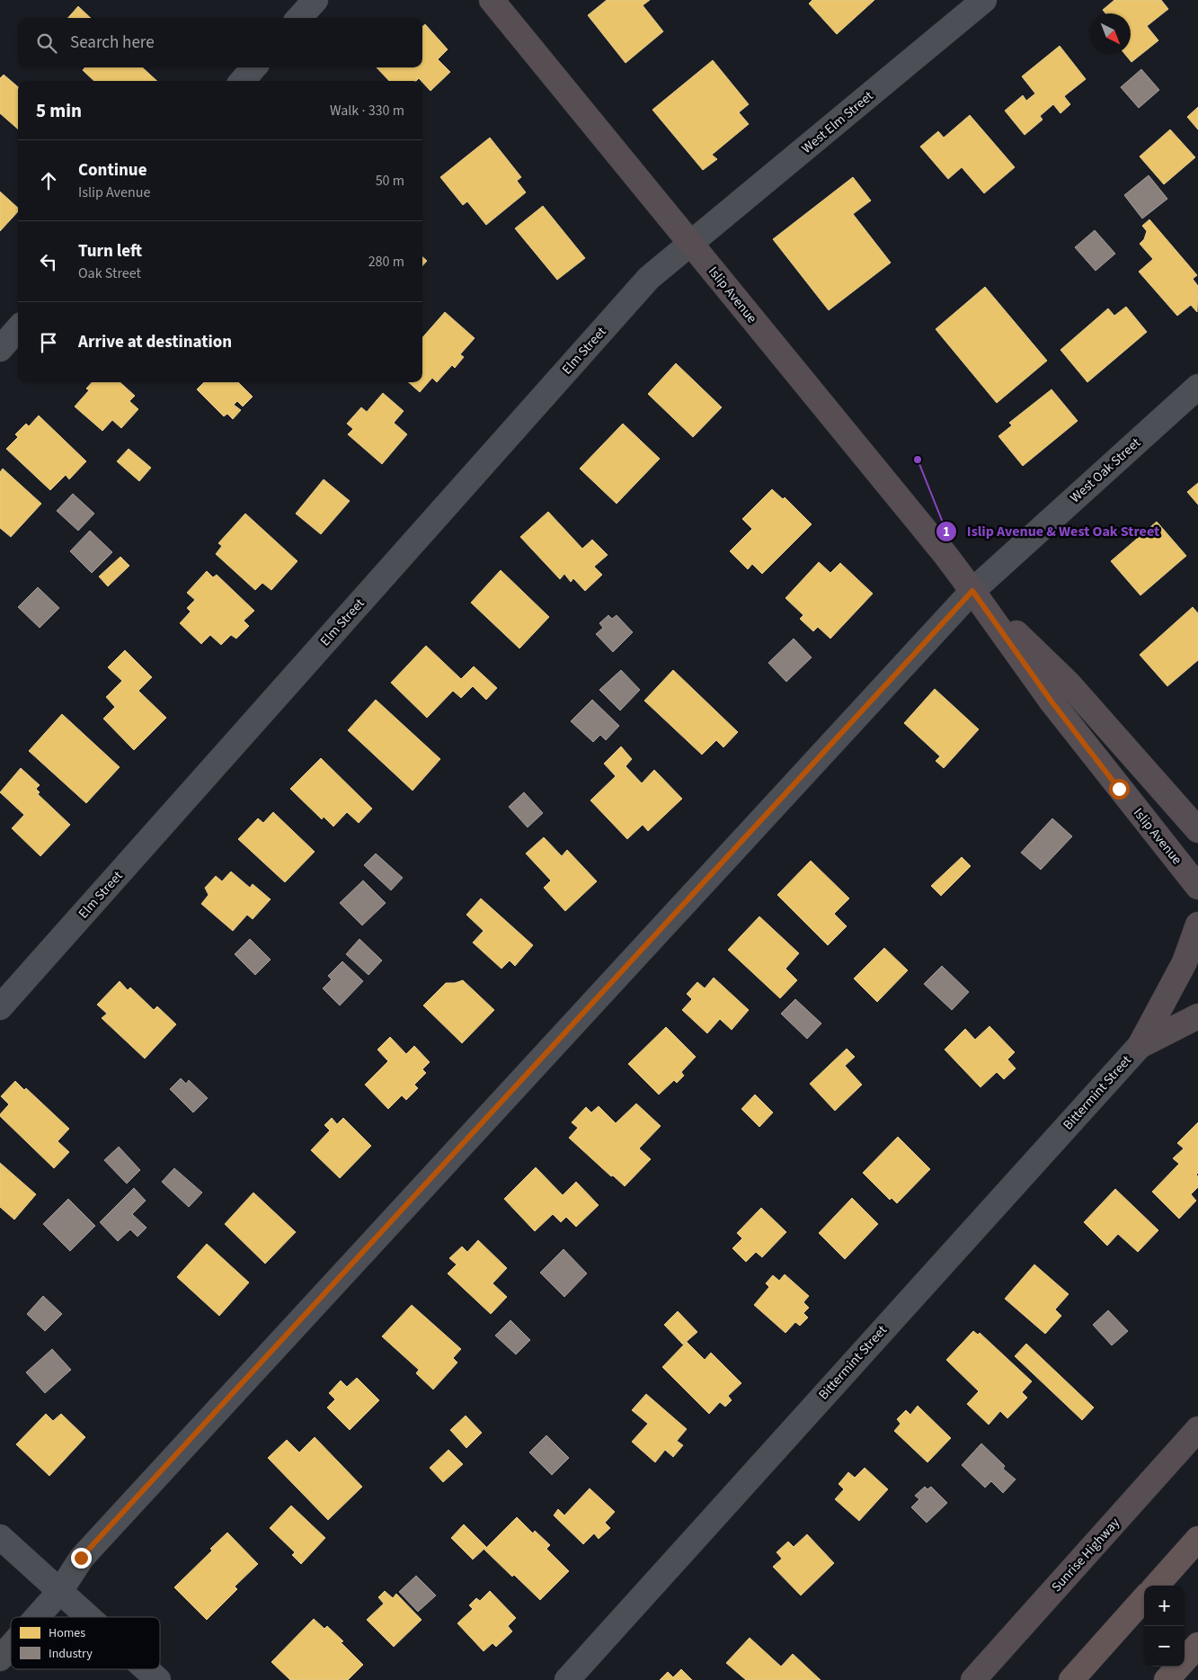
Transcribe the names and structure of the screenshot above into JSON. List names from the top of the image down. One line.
{"streets":{"main road":["Islip Avenue","Sunrise Highway"],"street":["West Elm Street","Elm Street","West Oak Street","Bittermint Street"]},"crossings":[["West Elm Street","Islip Avenue"],["West Elm Street","Elm Street"],["Islip Avenue","Elm Street"],["Islip Avenue","West Oak Street"]],"places":["Islip Avenue & West Oak Street"],"legend":["Homes","Industry"],"north":"bottom right","page":{"search":"Search here","heading":["5 min","Walk · 330 m"],"list":[["Continue","Islip Avenue","50 m"],["Turn left","Oak Street","280 m"],"Arrive at destination"],"map_buttons":["+","−"]}}
